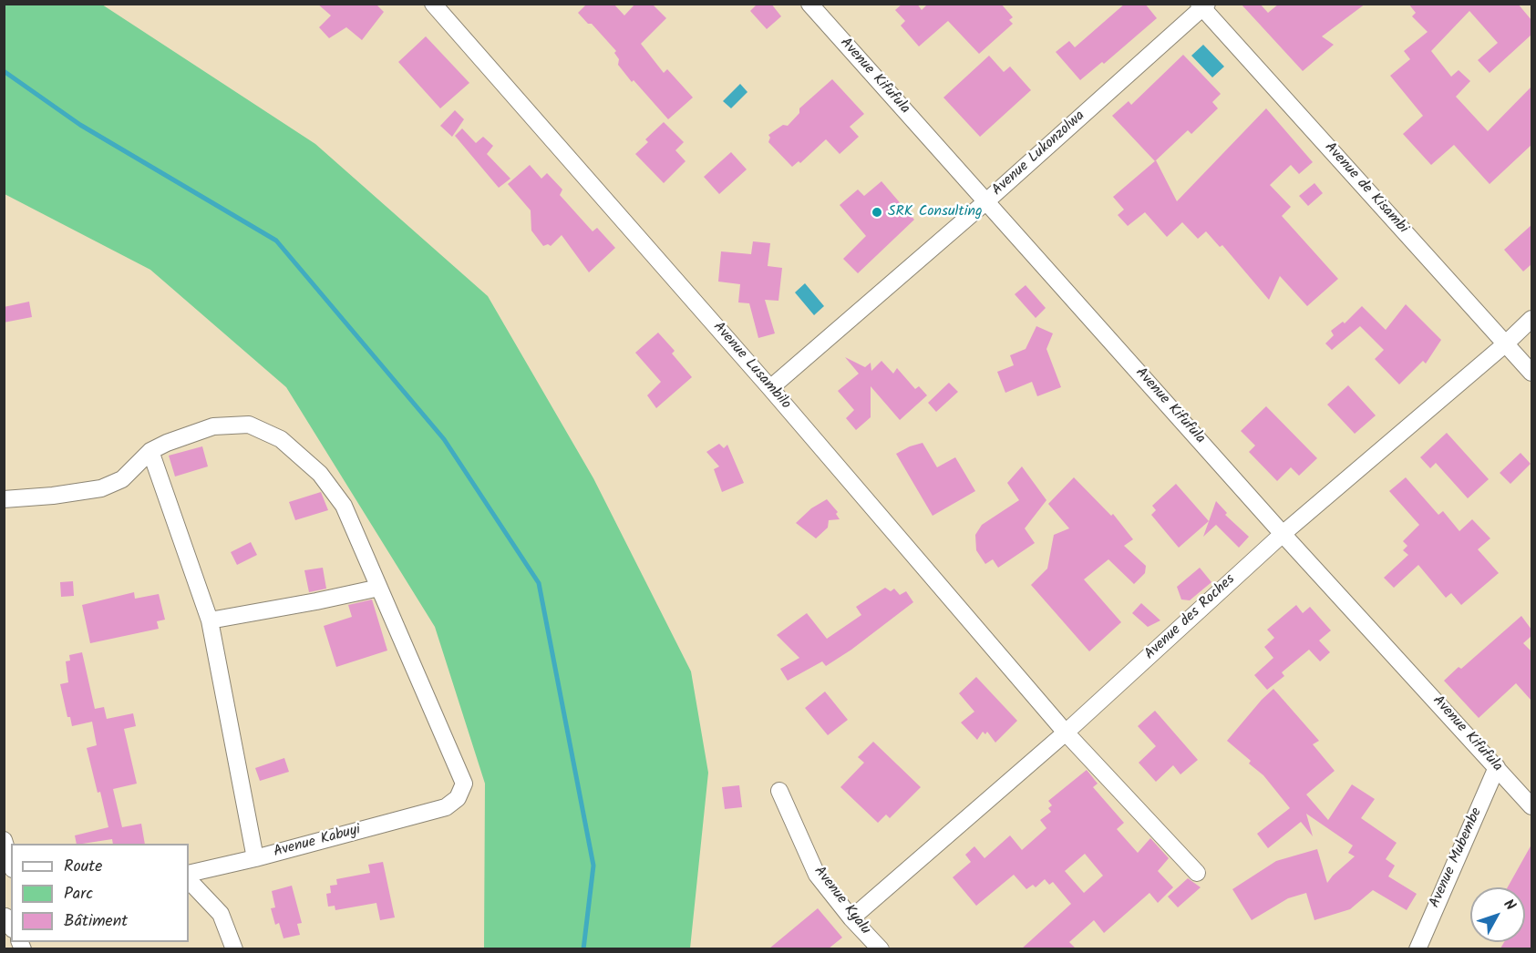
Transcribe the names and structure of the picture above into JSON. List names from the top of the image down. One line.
{"streets":{"street":["Avenue Kifufula","Avenue Lukonzolwa","Avenue de Kisambi","Avenue Lusambilo","Avenue des Roches","Avenue Kabuyi","Avenue Mubembe","Avenue Kyalu"]},"crossings":[["Avenue Kifufula","Avenue Lukonzolwa"],["Avenue Kifufula","Avenue des Roches"],["Avenue Kifufula","Avenue Mubembe"],["Avenue Lukonzolwa","Avenue de Kisambi"],["Avenue Lukonzolwa","Avenue Lusambilo"],["Avenue de Kisambi","Avenue des Roches"],["Avenue Lusambilo","Avenue des Roches"],["Avenue des Roches","Avenue Kyalu"]],"places":["SRK Consulting"],"legend":["Route","Parc","Bâtiment"],"north":"top right"}
